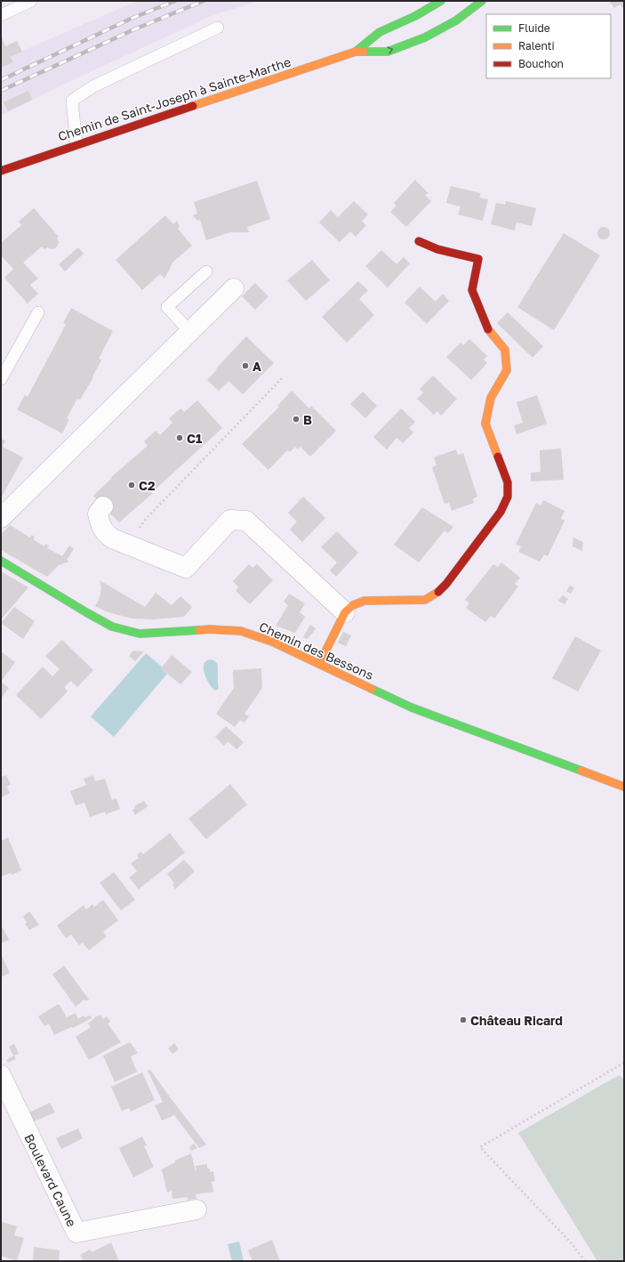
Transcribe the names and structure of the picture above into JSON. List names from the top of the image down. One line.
{"streets":{"street":["Chemin de Saint-Joseph à Sainte-Marthe","Chemin des Bessons","Boulevard Caune"]},"places":["A","B","C1","C2","Château Ricard"],"legend":["Fluide","Ralenti","Bouchon"]}
